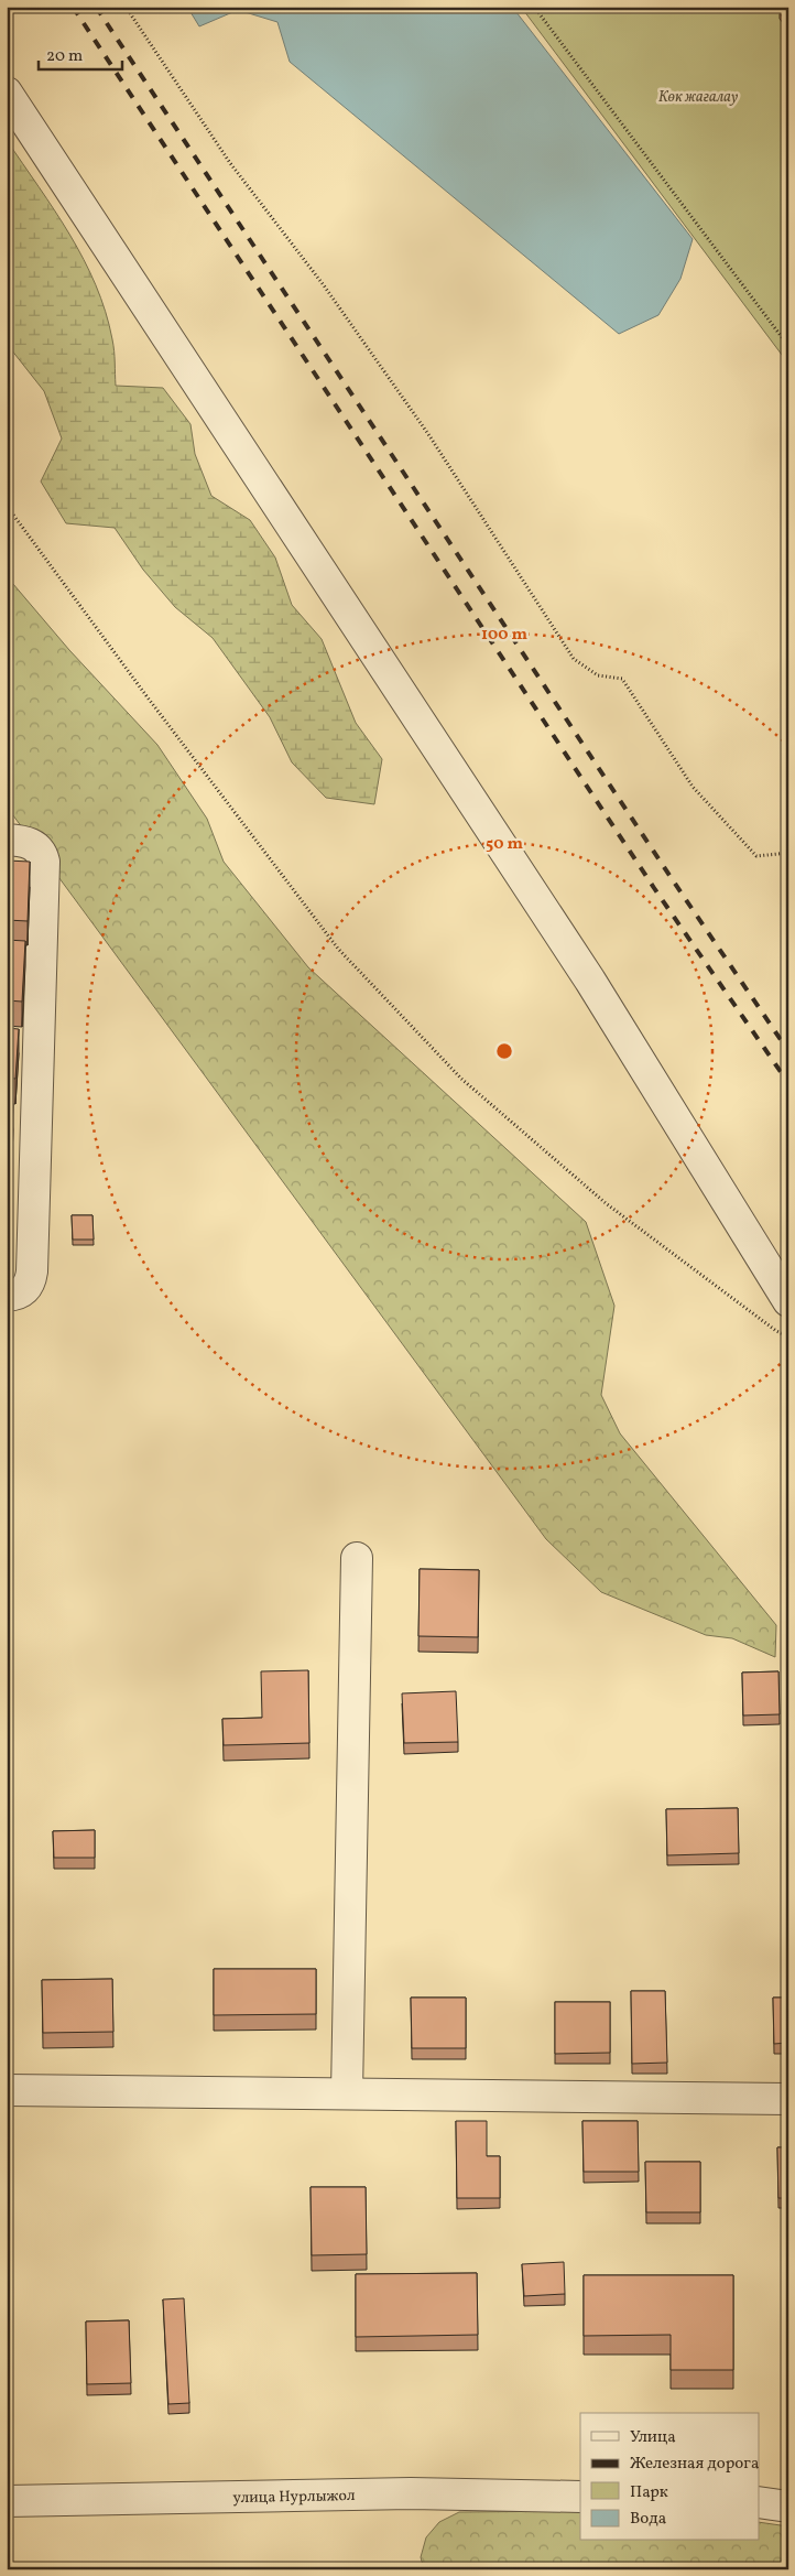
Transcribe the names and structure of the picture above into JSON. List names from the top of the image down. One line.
{"streets":{"street":["улица Нурлыжол"]},"parks":["Көк жағалау"],"legend":["Улица","Железная дорога","Парк","Вода"],"scale_bar":"20 m","rings":["100 m","50 m"]}
